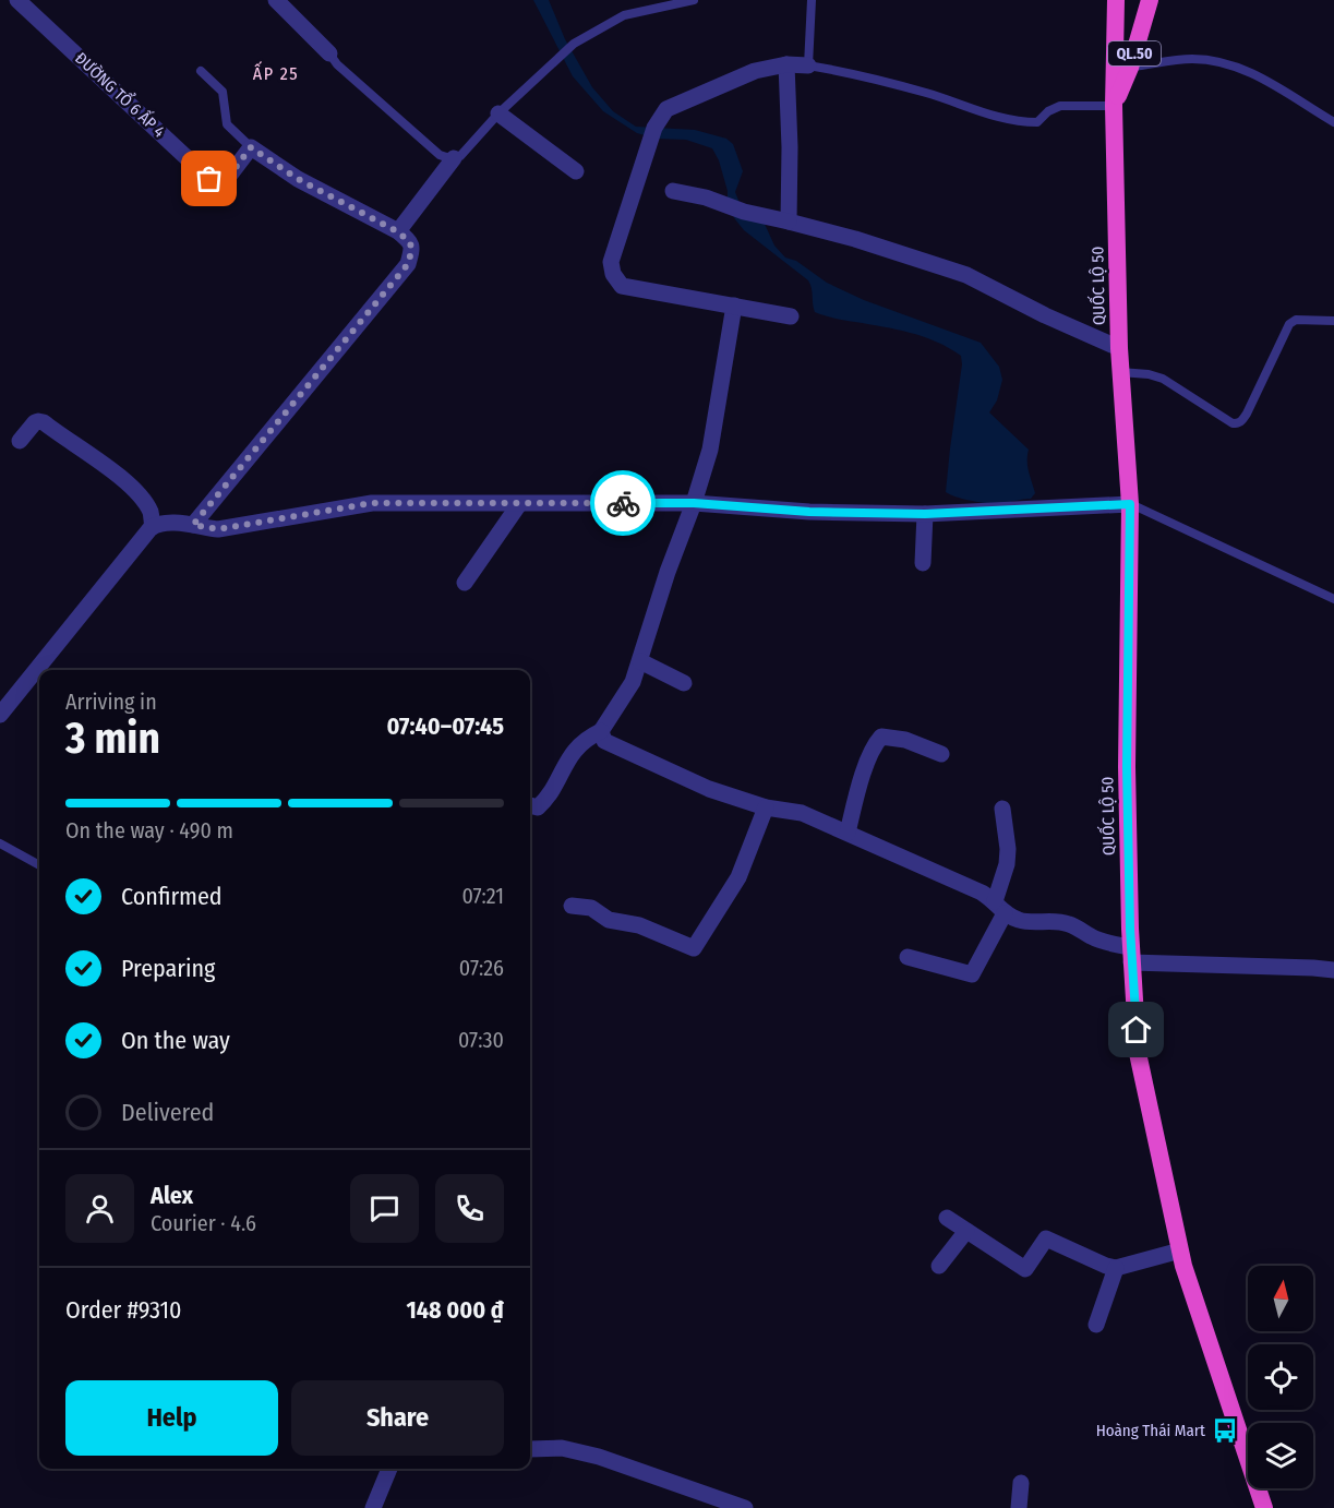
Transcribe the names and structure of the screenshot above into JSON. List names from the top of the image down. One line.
{"streets":{"highway":["QL.50","QUỐC LỘ 50"],"street":["ĐƯỜNG TỔ 6 ẤP 4"]},"crossings":[["QL.50","QUỐC LỘ 50"]],"districts":["ẤP 25"],"places":{"bus stop":["Hoàng Thái Mart"]},"north":"top","page":{"heading":["3 min","Arriving in","07:40–07:45"],"panel":["Alex","Courier · 4.6","Order #9310","148 000 ₫"],"bar":"On the way · 490 m","list":[["Confirmed","07:21"],["Preparing","07:26"],["On the way","07:30"],"Delivered"],"buttons":["Help","Share"]}}
